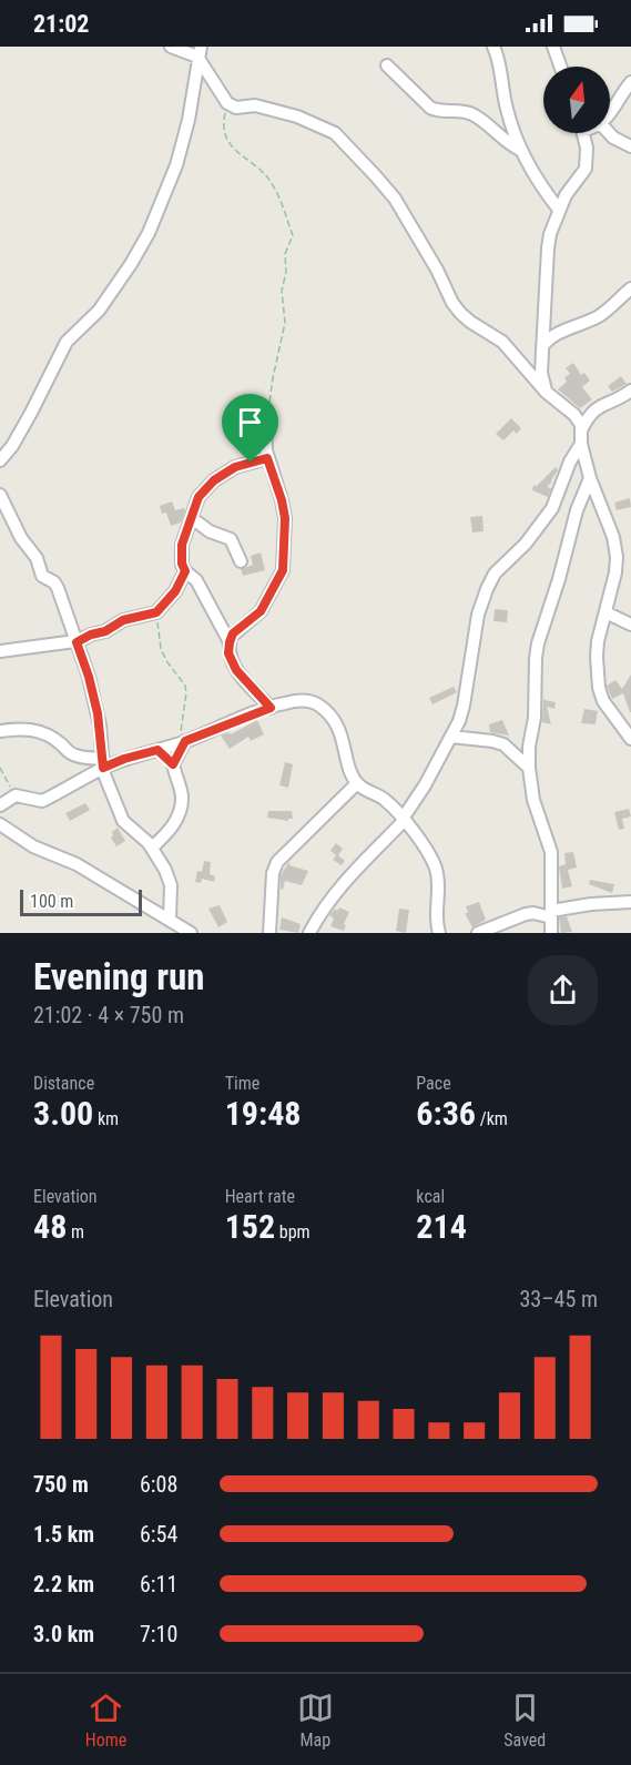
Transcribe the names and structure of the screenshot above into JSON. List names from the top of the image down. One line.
{"scale_bar":"100 m","north":"top","page":{"status":"21:02","scale":"100 m","heading":["Evening run","21:02 · 4 × 750 m"],"stats":[["Distance","3.00 km"],["Time","19:48"],["Pace","6:36 /km"],["Elevation","48 m"],["Heart rate","152 bpm"],["kcal","214"]],"chart":["Elevation","33–45 m"],"list":[{"name":"750 m","note":"6:08"},{"name":"1.5 km","note":"6:54"},{"name":"2.2 km","note":"6:11"},{"name":"3.0 km","note":"7:10"}],"tabs":["Home","Map","Saved"]}}
